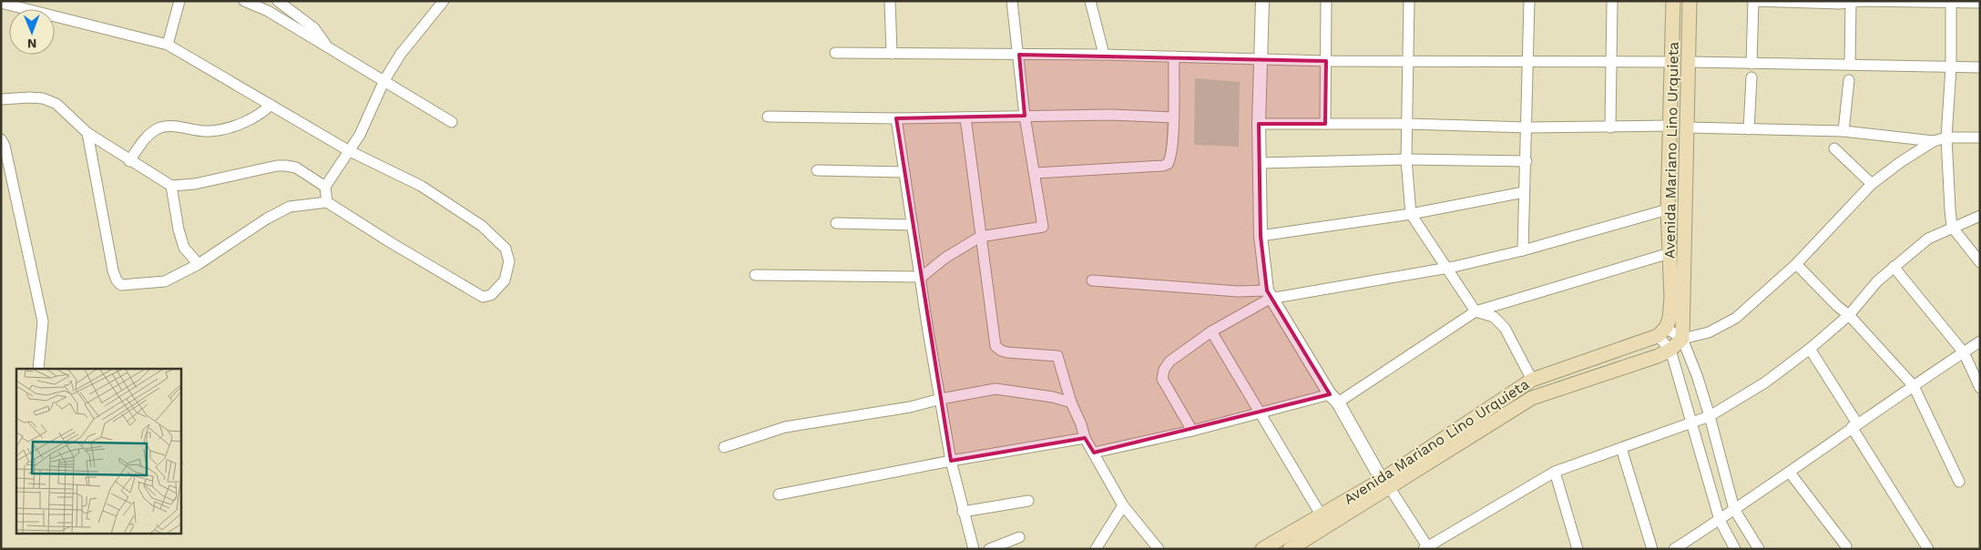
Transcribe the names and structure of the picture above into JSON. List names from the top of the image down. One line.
{"streets":{"main road":["Avenida Mariano Lino Urquieta"]},"north":"bottom"}
